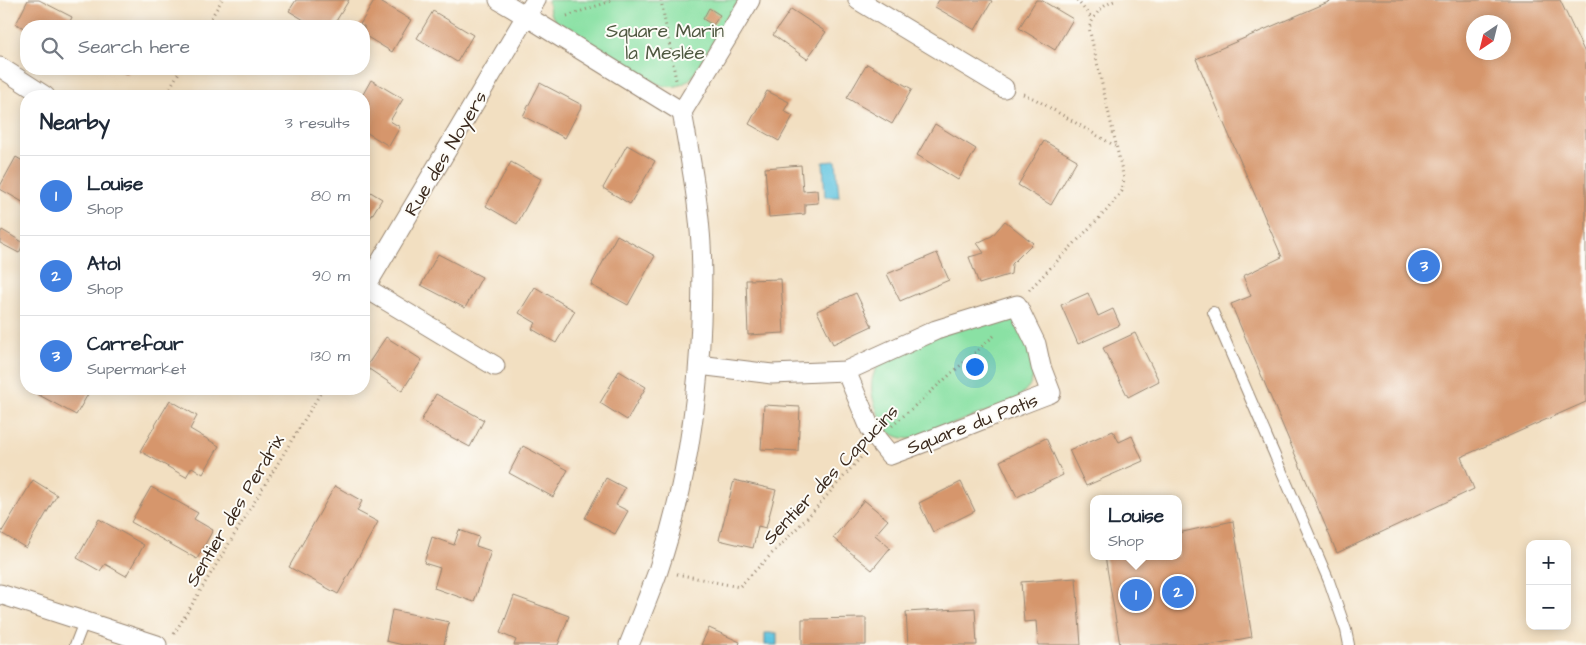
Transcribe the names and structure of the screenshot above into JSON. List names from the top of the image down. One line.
{"streets":{"street":["Rue des Noyers","Square du Patis"],"path":["Sentier des Capucins","Sentier des Perdrix"]},"crossings":[["Square du Patis","Sentier des Capucins"]],"parks":["Square Marin la Meslée"],"north":"bottom left","page":{"search":"Search here","heading":["Nearby","3 results"],"list":[{"mark":"1","name":"Louise","note":"Shop","value":"80 m"},{"mark":"2","name":"Atol","note":"Shop","value":"90 m"},{"mark":"3","name":"Carrefour","note":"Supermarket","value":"130 m"}],"pins":["3","2","1"],"popup":["Louise","Shop"],"map_buttons":["+","−"]}}
